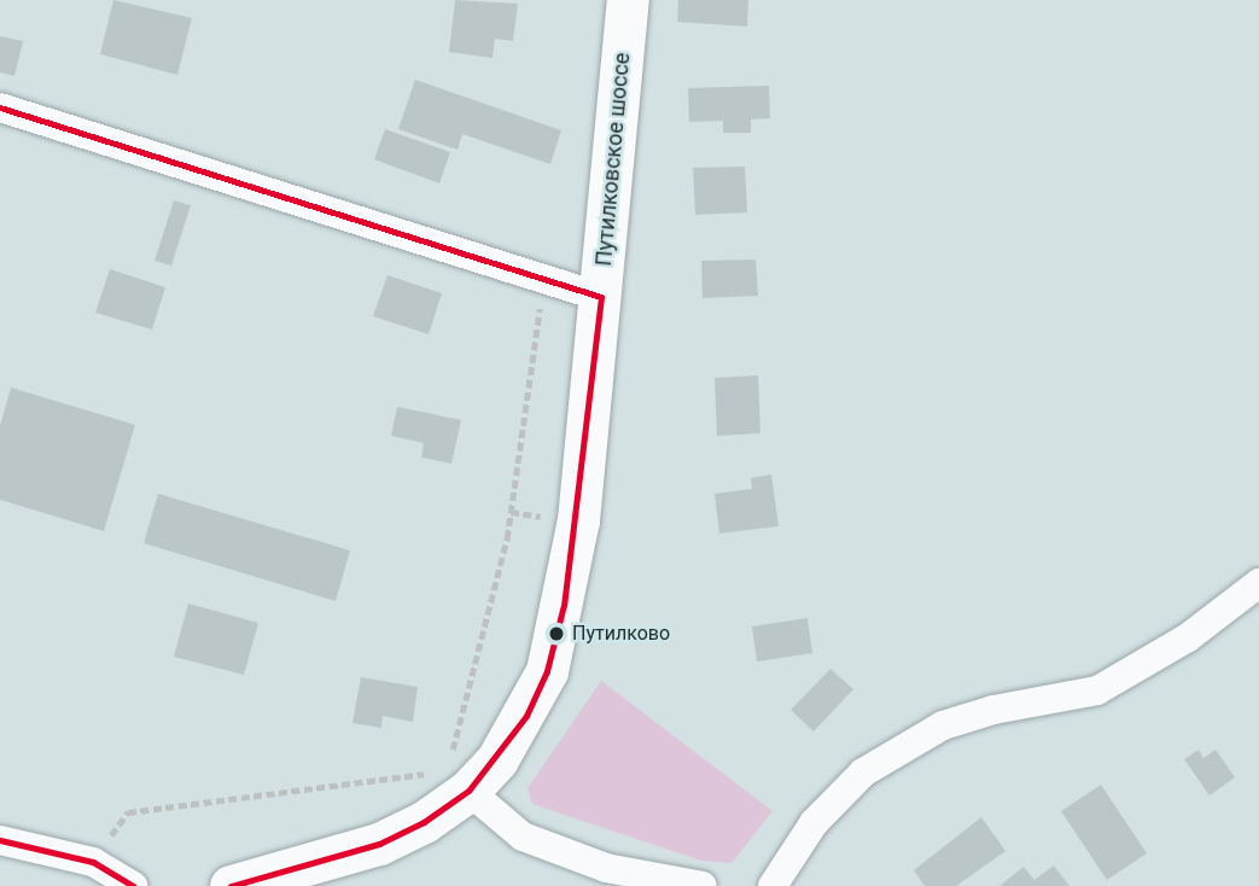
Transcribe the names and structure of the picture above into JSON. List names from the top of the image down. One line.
{"streets":{"main road":["Путилковское шоссе"]},"places":["Путилково"]}
